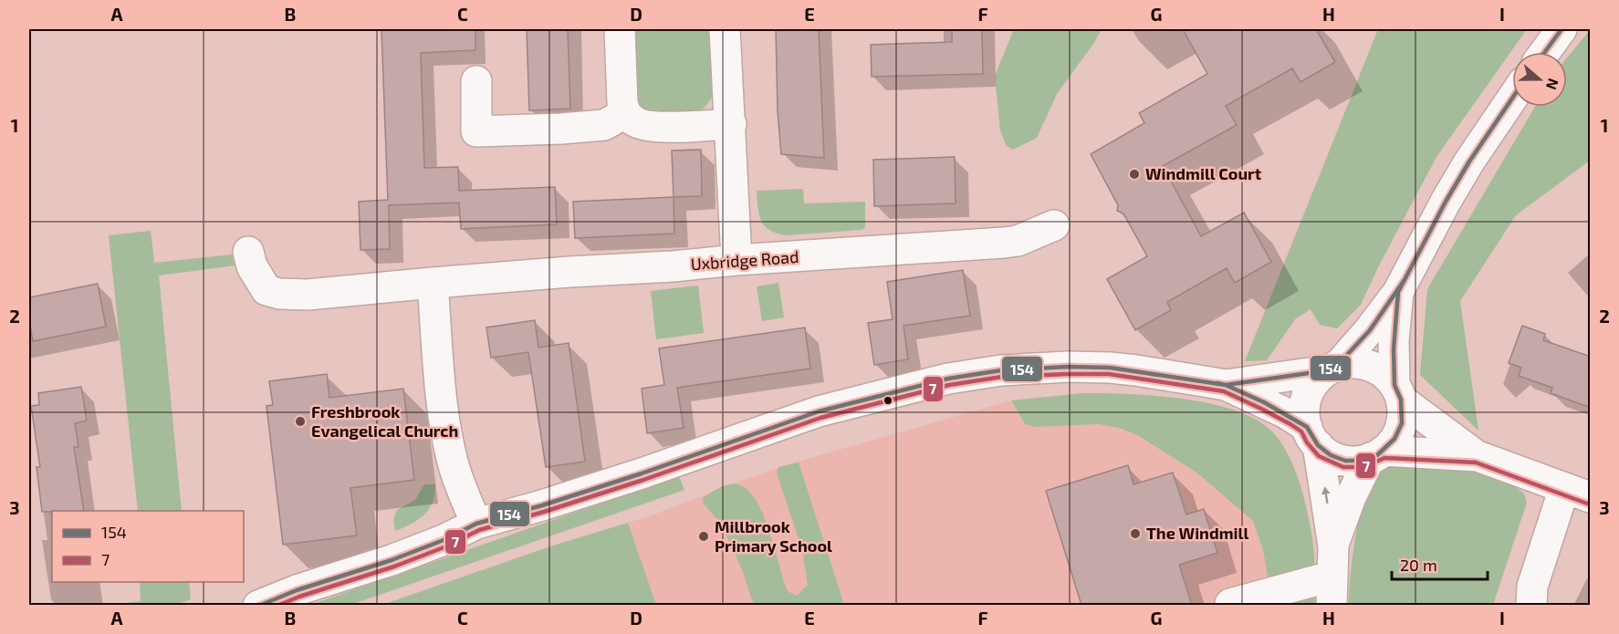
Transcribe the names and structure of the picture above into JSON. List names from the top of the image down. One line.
{"streets":{"street":["Uxbridge Road"]},"places":["Windmill Court","Freshbrook Evangelical Church","The Windmill","Millbrook Primary School"],"lines":["transit line 154","transit line 7"],"legend":["154","7"],"scale_bar":"20 m","north":"right","grid":{"columns":["A","B","C","D","E","F","G","H","I"],"rows":["1","2","3"]}}
